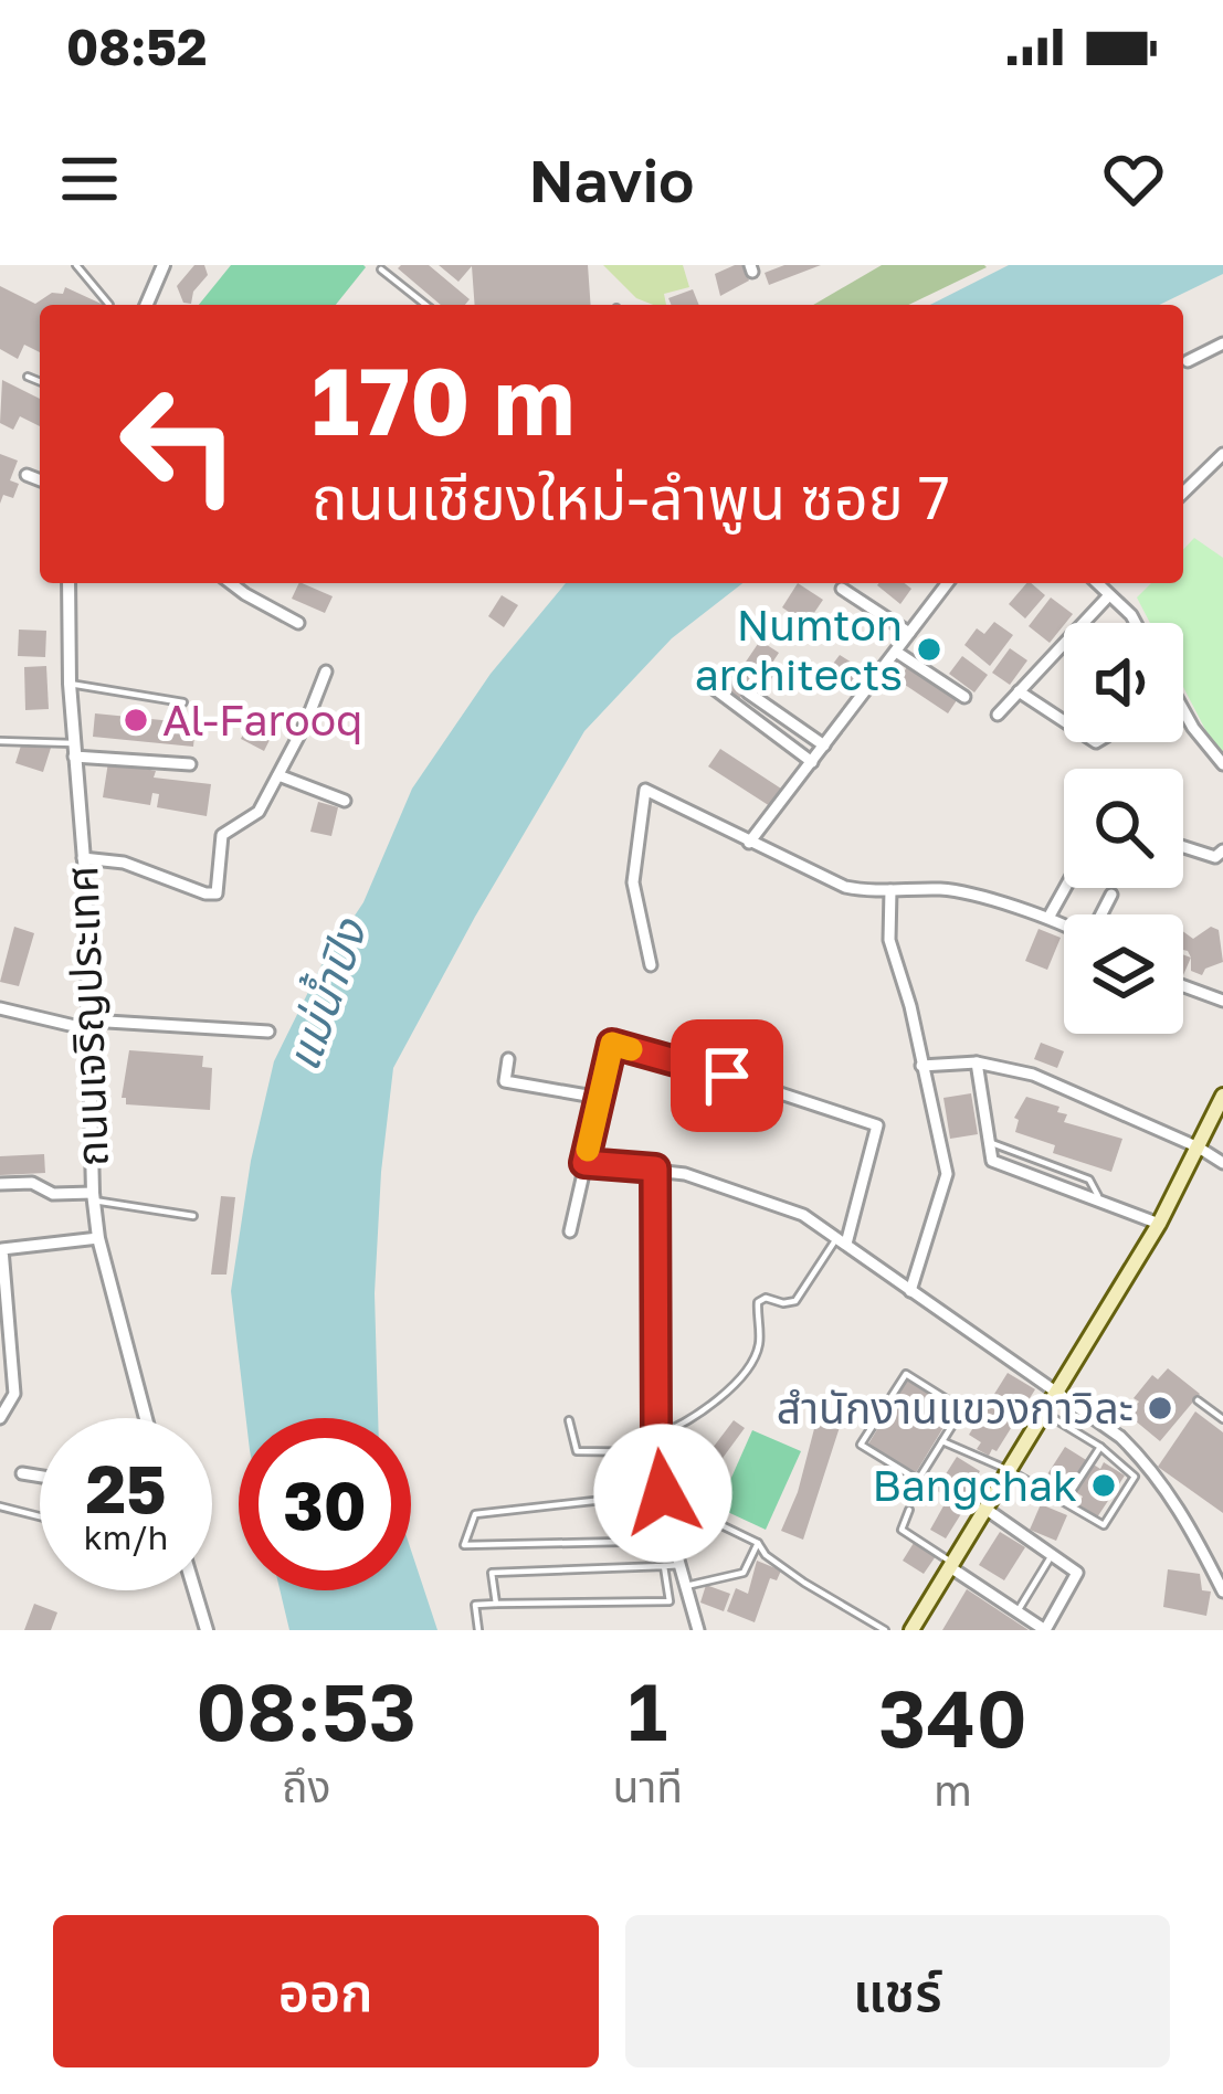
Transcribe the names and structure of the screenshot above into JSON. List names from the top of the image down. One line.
{"streets":{"street":["ถนนเจริญประเทศ"]},"water":["แม่น้ำปิง"],"places":["Numton architects","Al-Farooq","สำนักงานแขวงกาวิละ","Bangchak"],"page":{"status":"08:52","header":"Navio","turn":["170 m","ถนนเชียงใหม่-ลำพูน ซอย 7"],"speed":"25 km/h","limit":"30","eta":["08:53","ถึง","1","นาที","340","m"],"buttons":["ออก","แชร์"]}}
